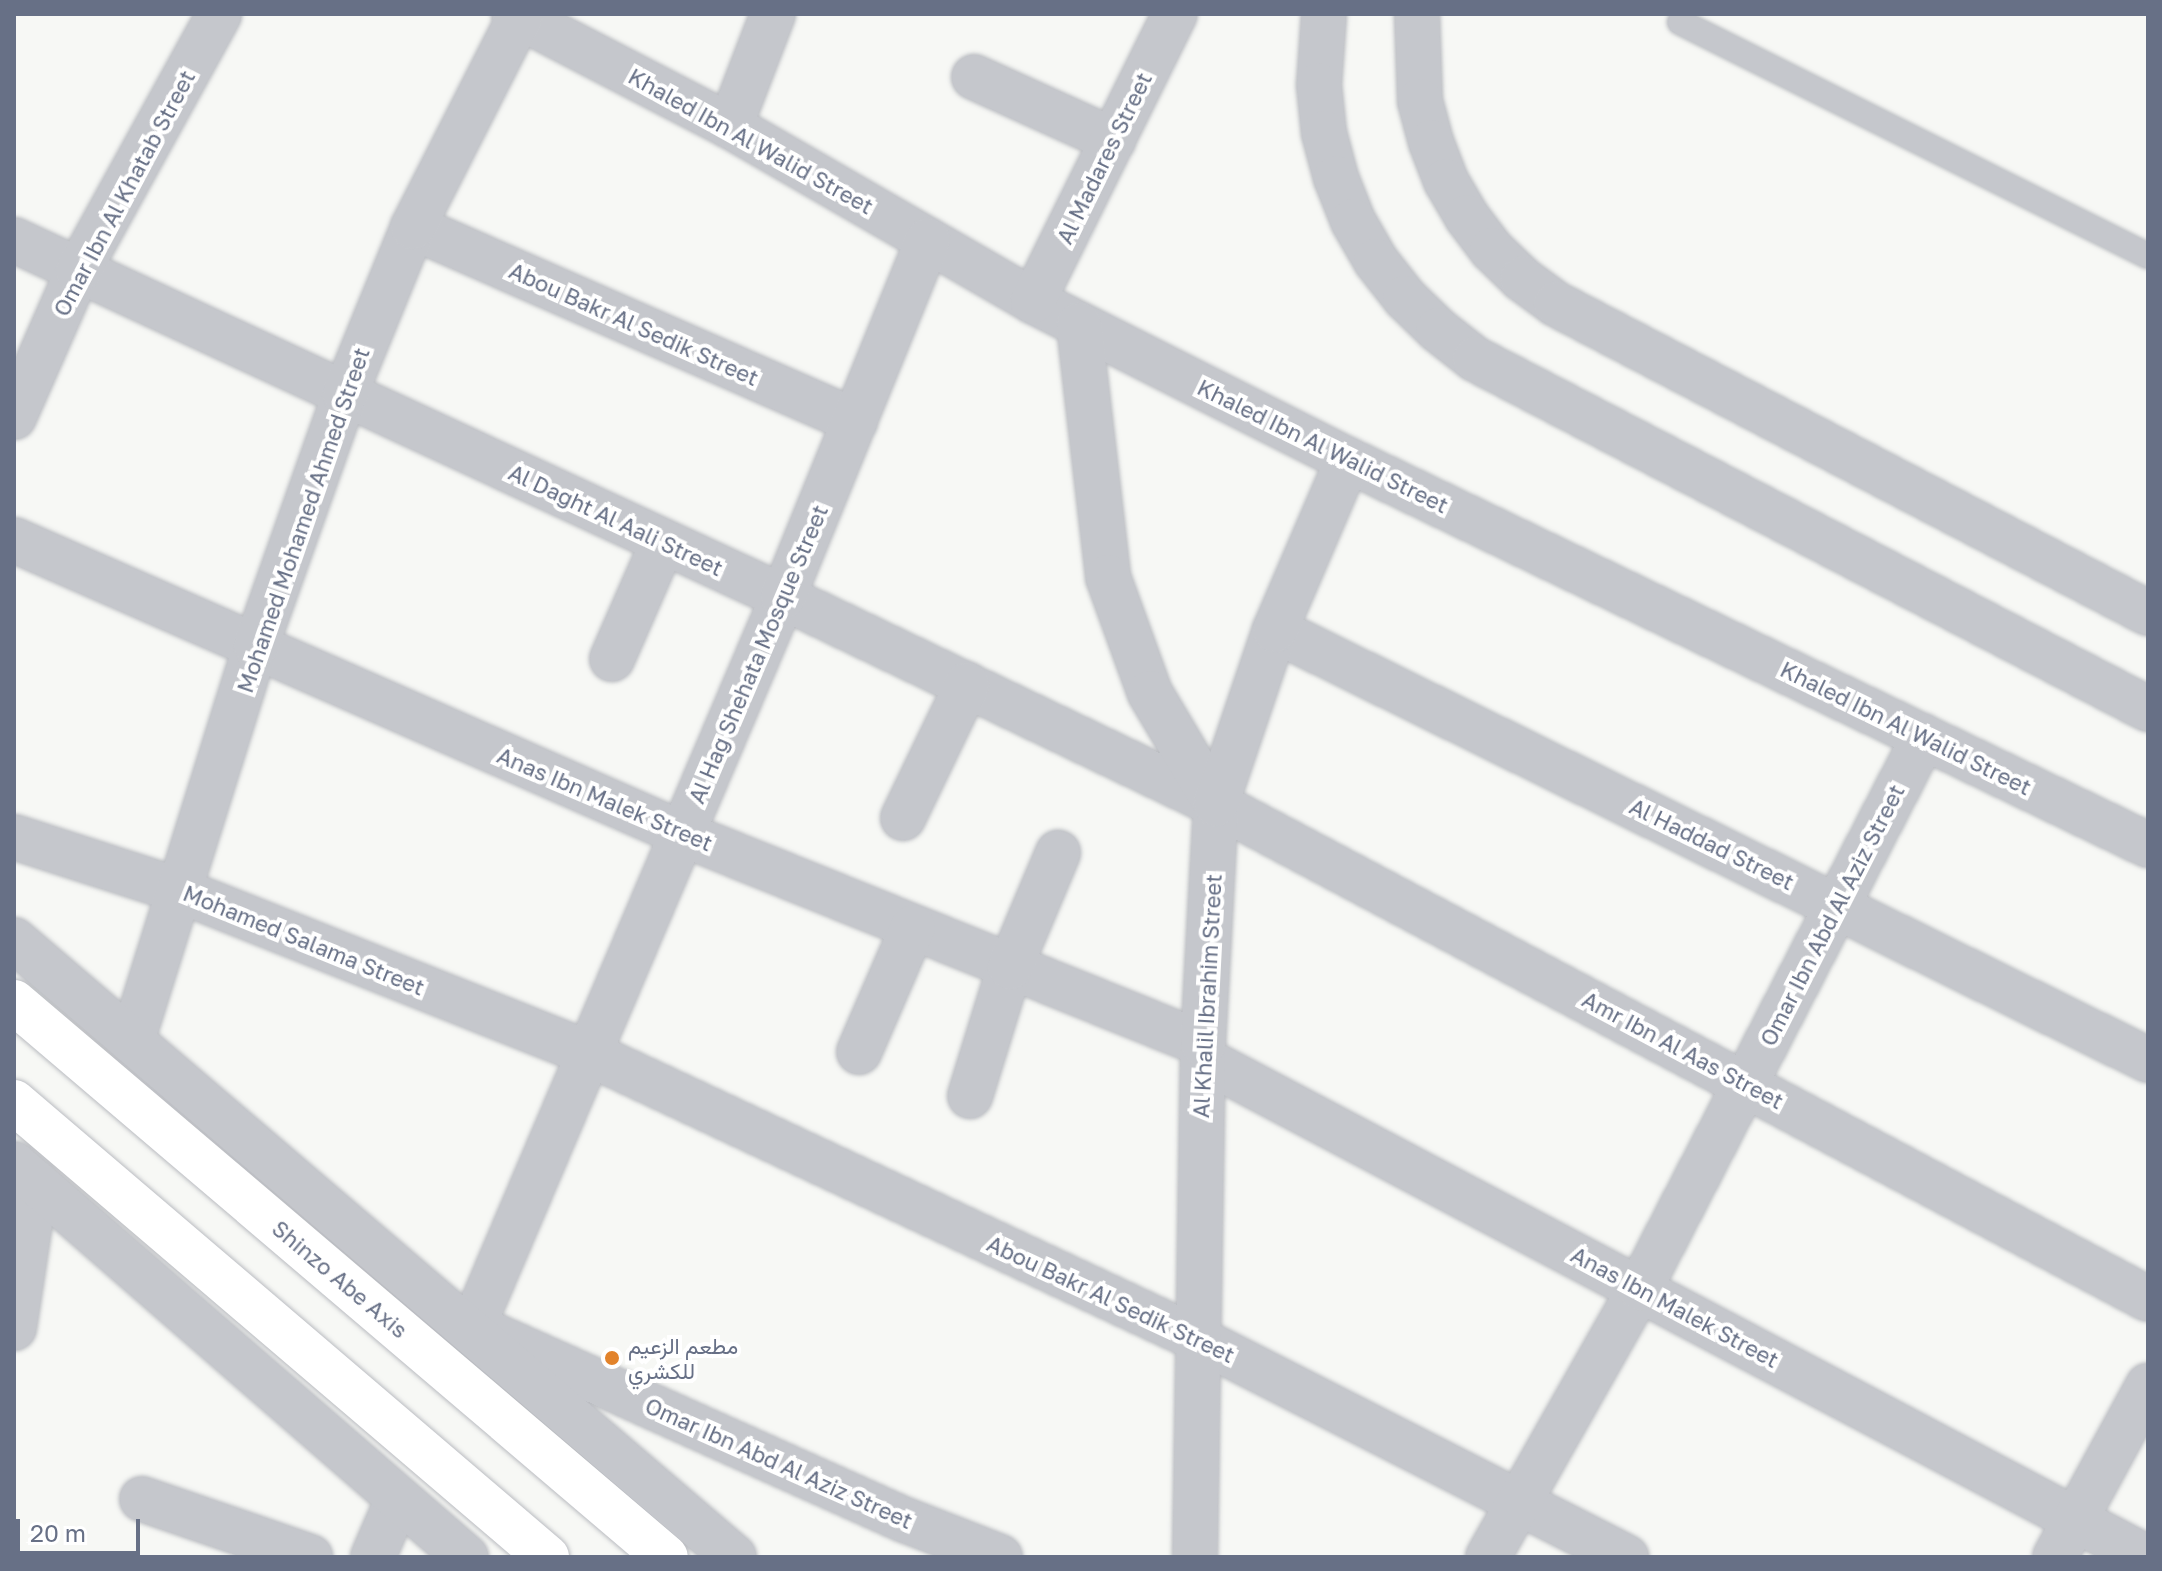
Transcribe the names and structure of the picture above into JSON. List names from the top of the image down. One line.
{"streets":{"main road":["Shinzo Abe Axis"],"street":["Khaled Ibn Al Walid Street","Al Madares Street","Omar Ibn Al Khatab Street","Abou Bakr Al Sedik Street","Mohamed Mohamed Ahmed Street","Al Daght Al Aali Street","Al Hag Shehata Mosque Street","Anas Ibn Malek Street","Al Haddad Street","Omar Ibn Abd Al Aziz Street","Mohamed Salama Street","Al Khalil Ibrahim Street","Amr Ibn Al Aas Street"]},"crossings":[["Khaled Ibn Al Walid Street","Al Madares Street"],["Khaled Ibn Al Walid Street","Mohamed Mohamed Ahmed Street"],["Khaled Ibn Al Walid Street","Al Hag Shehata Mosque Street"],["Khaled Ibn Al Walid Street","Omar Ibn Abd Al Aziz Street"],["Khaled Ibn Al Walid Street","Al Khalil Ibrahim Street"],["Omar Ibn Al Khatab Street","Al Daght Al Aali Street"],["Abou Bakr Al Sedik Street","Mohamed Mohamed Ahmed Street"],["Abou Bakr Al Sedik Street","Al Hag Shehata Mosque Street"],["Abou Bakr Al Sedik Street","Omar Ibn Abd Al Aziz Street"],["Abou Bakr Al Sedik Street","Mohamed Salama Street"],["Abou Bakr Al Sedik Street","Al Khalil Ibrahim Street"],["Mohamed Mohamed Ahmed Street","Al Daght Al Aali Street"],["Mohamed Mohamed Ahmed Street","Anas Ibn Malek Street"],["Mohamed Mohamed Ahmed Street","Mohamed Salama Street"],["Al Daght Al Aali Street","Al Hag Shehata Mosque Street"],["Al Daght Al Aali Street","Al Khalil Ibrahim Street"],["Al Daght Al Aali Street","Amr Ibn Al Aas Street"],["Al Hag Shehata Mosque Street","Anas Ibn Malek Street"],["Al Hag Shehata Mosque Street","Omar Ibn Abd Al Aziz Street"],["Al Hag Shehata Mosque Street","Mohamed Salama Street"],["Anas Ibn Malek Street","Omar Ibn Abd Al Aziz Street"],["Anas Ibn Malek Street","Al Khalil Ibrahim Street"],["Al Haddad Street","Omar Ibn Abd Al Aziz Street"],["Al Haddad Street","Al Khalil Ibrahim Street"],["Omar Ibn Abd Al Aziz Street","Amr Ibn Al Aas Street"],["Al Khalil Ibrahim Street","Amr Ibn Al Aas Street"]],"places":["مطعم الزعيم للكشري"],"scale_bar":"20 m"}
